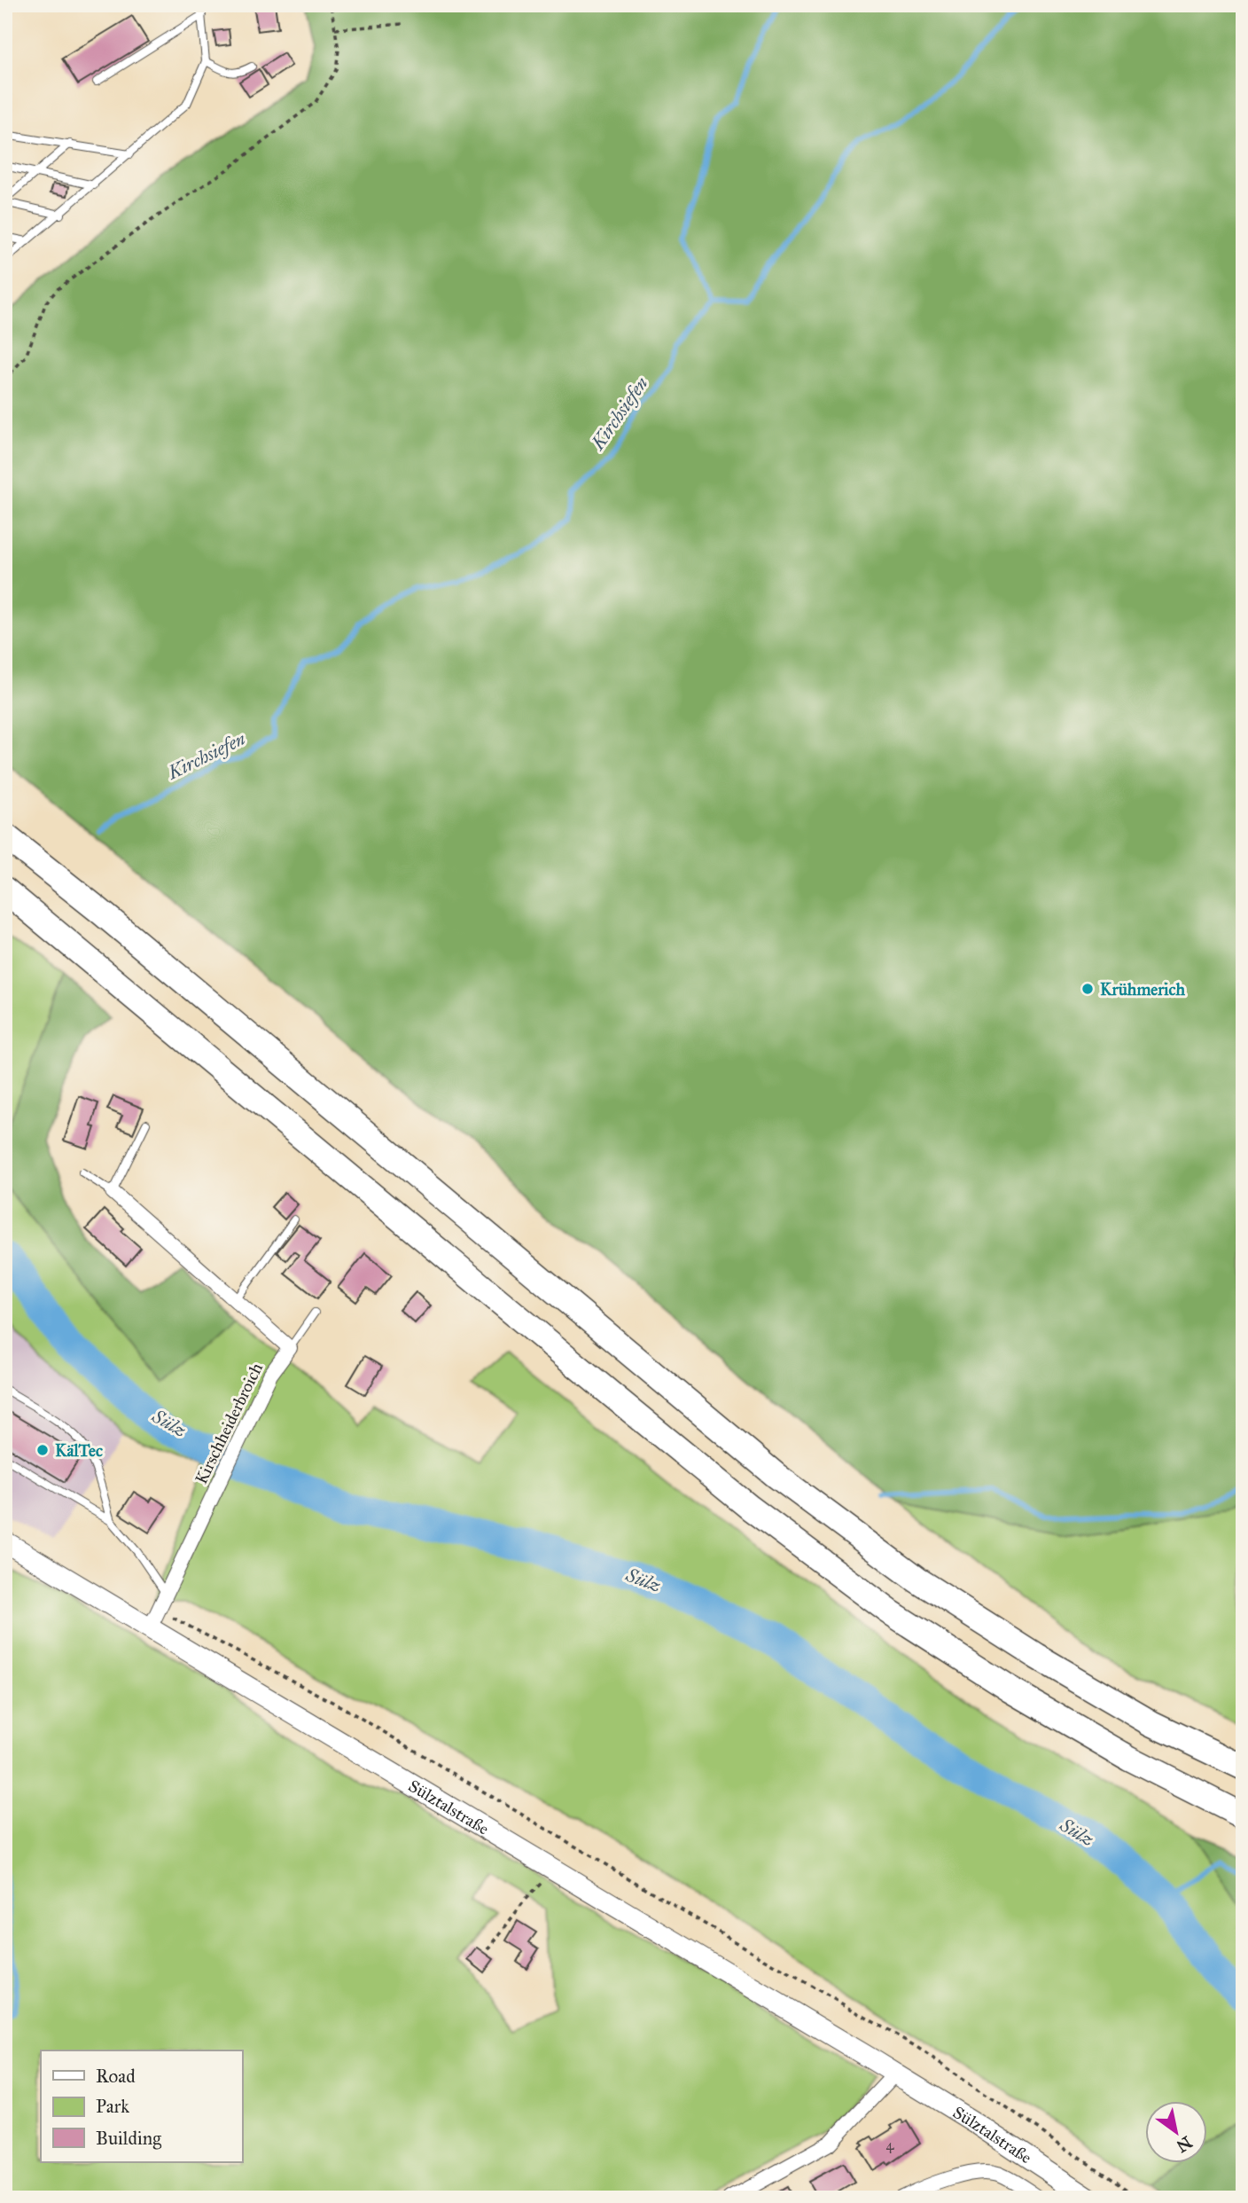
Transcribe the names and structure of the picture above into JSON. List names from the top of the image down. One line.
{"streets":{"main road":["Sülztalstraße"],"street":["Kirschheiderbroich"]},"crossings":[["Kirschheiderbroich","Sülztalstraße"]],"water":["Kirchsiefen","Sülz"],"places":["Krühmerich","KälTec"],"house_numbers":["4"],"legend":["Road","Park","Building"],"north":"bottom right"}
